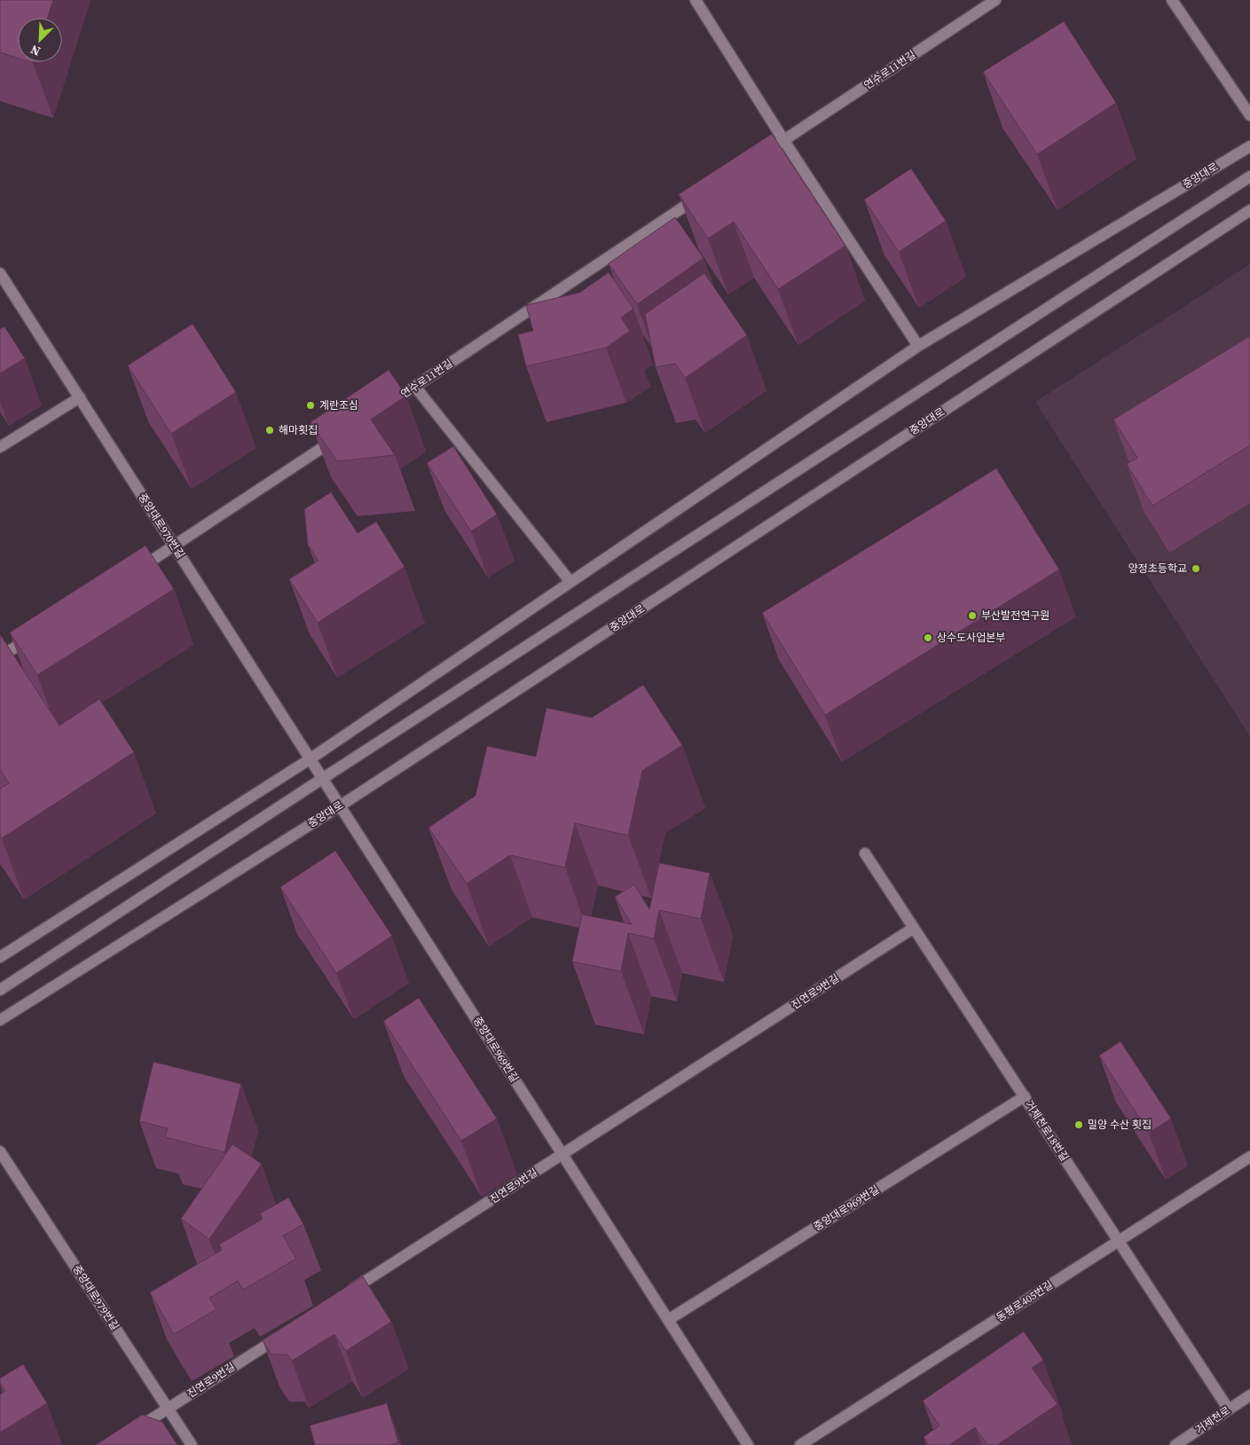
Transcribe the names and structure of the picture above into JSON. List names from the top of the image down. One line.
{"streets":{"street":["연수로11번길","중앙대로","중앙대로970번길","진연로9번길","중앙대로969번길","거제천로18번길","중앙대로979번길","동평로405번길","거제천로"]},"crossings":[["중앙대로","중앙대로970번길"],["중앙대로","중앙대로969번길"],["중앙대로970번길","중앙대로969번길"],["진연로9번길","중앙대로969번길"],["진연로9번길","거제천로18번길"],["진연로9번길","중앙대로979번길"],["중앙대로969번길","거제천로18번길"],["거제천로18번길","동평로405번길"],["거제천로18번길","거제천로"]],"places":["계란조심","해마횟집","양정초등학교","부산발전연구원","상수도사업본부","밀양 수산 횟집"],"north":"bottom left"}
